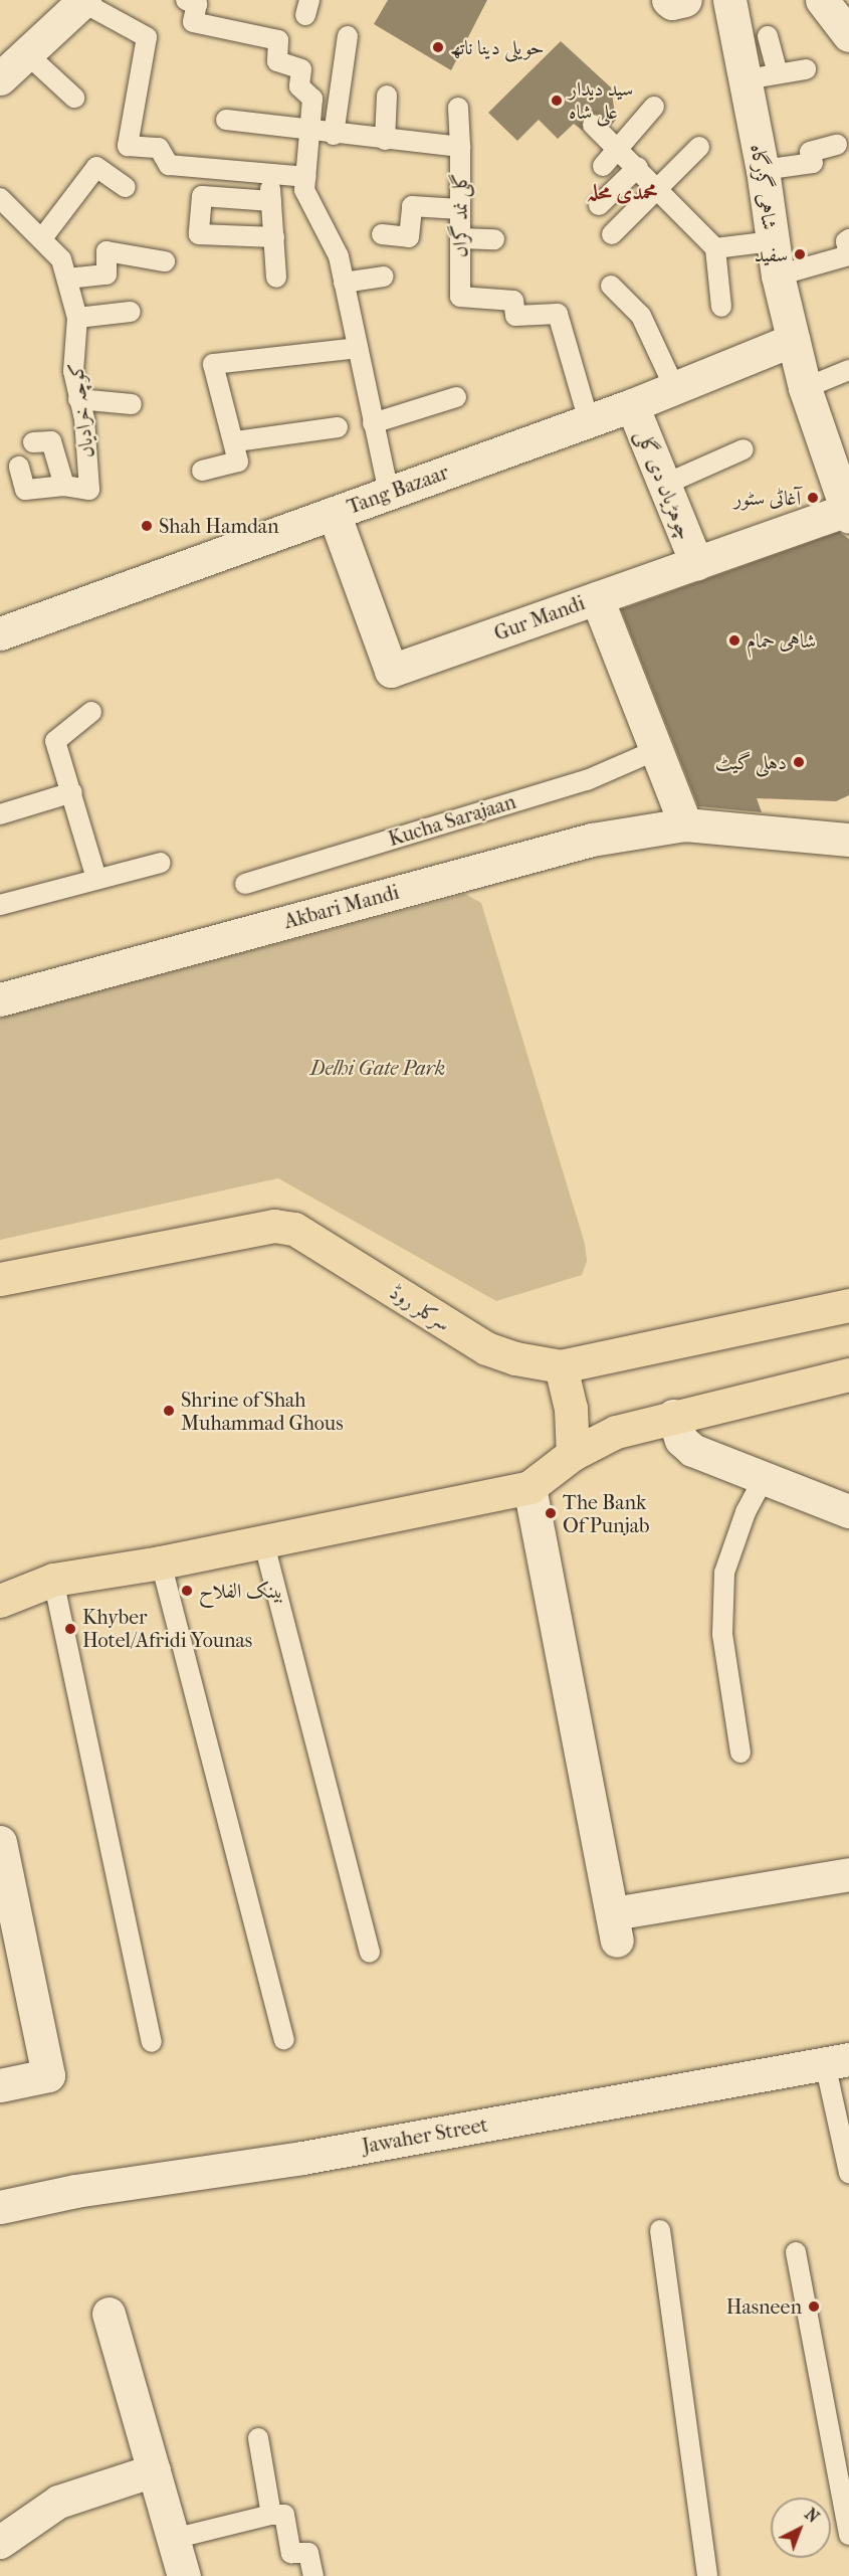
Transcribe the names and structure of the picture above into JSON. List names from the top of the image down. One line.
{"streets":{"main road":["سرکلر روڈ"],"street":["شاہی گزرگاہ","چوہڑیاں دی گلی","Tang Bazaar","Gur Mandi","Akbari Mandi","Jawaher Street"],"lane":["گلی نمد گراں","کوچہ خرادیاں","Kucha Sarajaan"]},"crossings":[["شاہی گزرگاہ","Tang Bazaar"],["شاہی گزرگاہ","Gur Mandi"],["گلی نمد گراں","Tang Bazaar"],["چوہڑیاں دی گلی","Tang Bazaar"],["چوہڑیاں دی گلی","Gur Mandi"],["Tang Bazaar","Gur Mandi"]],"districts":["محمدی محلہ"],"parks":["Delhi Gate Park"],"places":["حویلی دینا ناتھ","سید دیدار علی شاہ","سفید","آغاٹی سٹور","Shah Hamdan","شاہی حمام","دہلی گیٹ","Shrine of Shah Muhammad Ghous","The Bank Of Punjab","بینک الفلاح","Khyber Hotel/Afridi Younas","Hasneen"],"north":"top right"}
